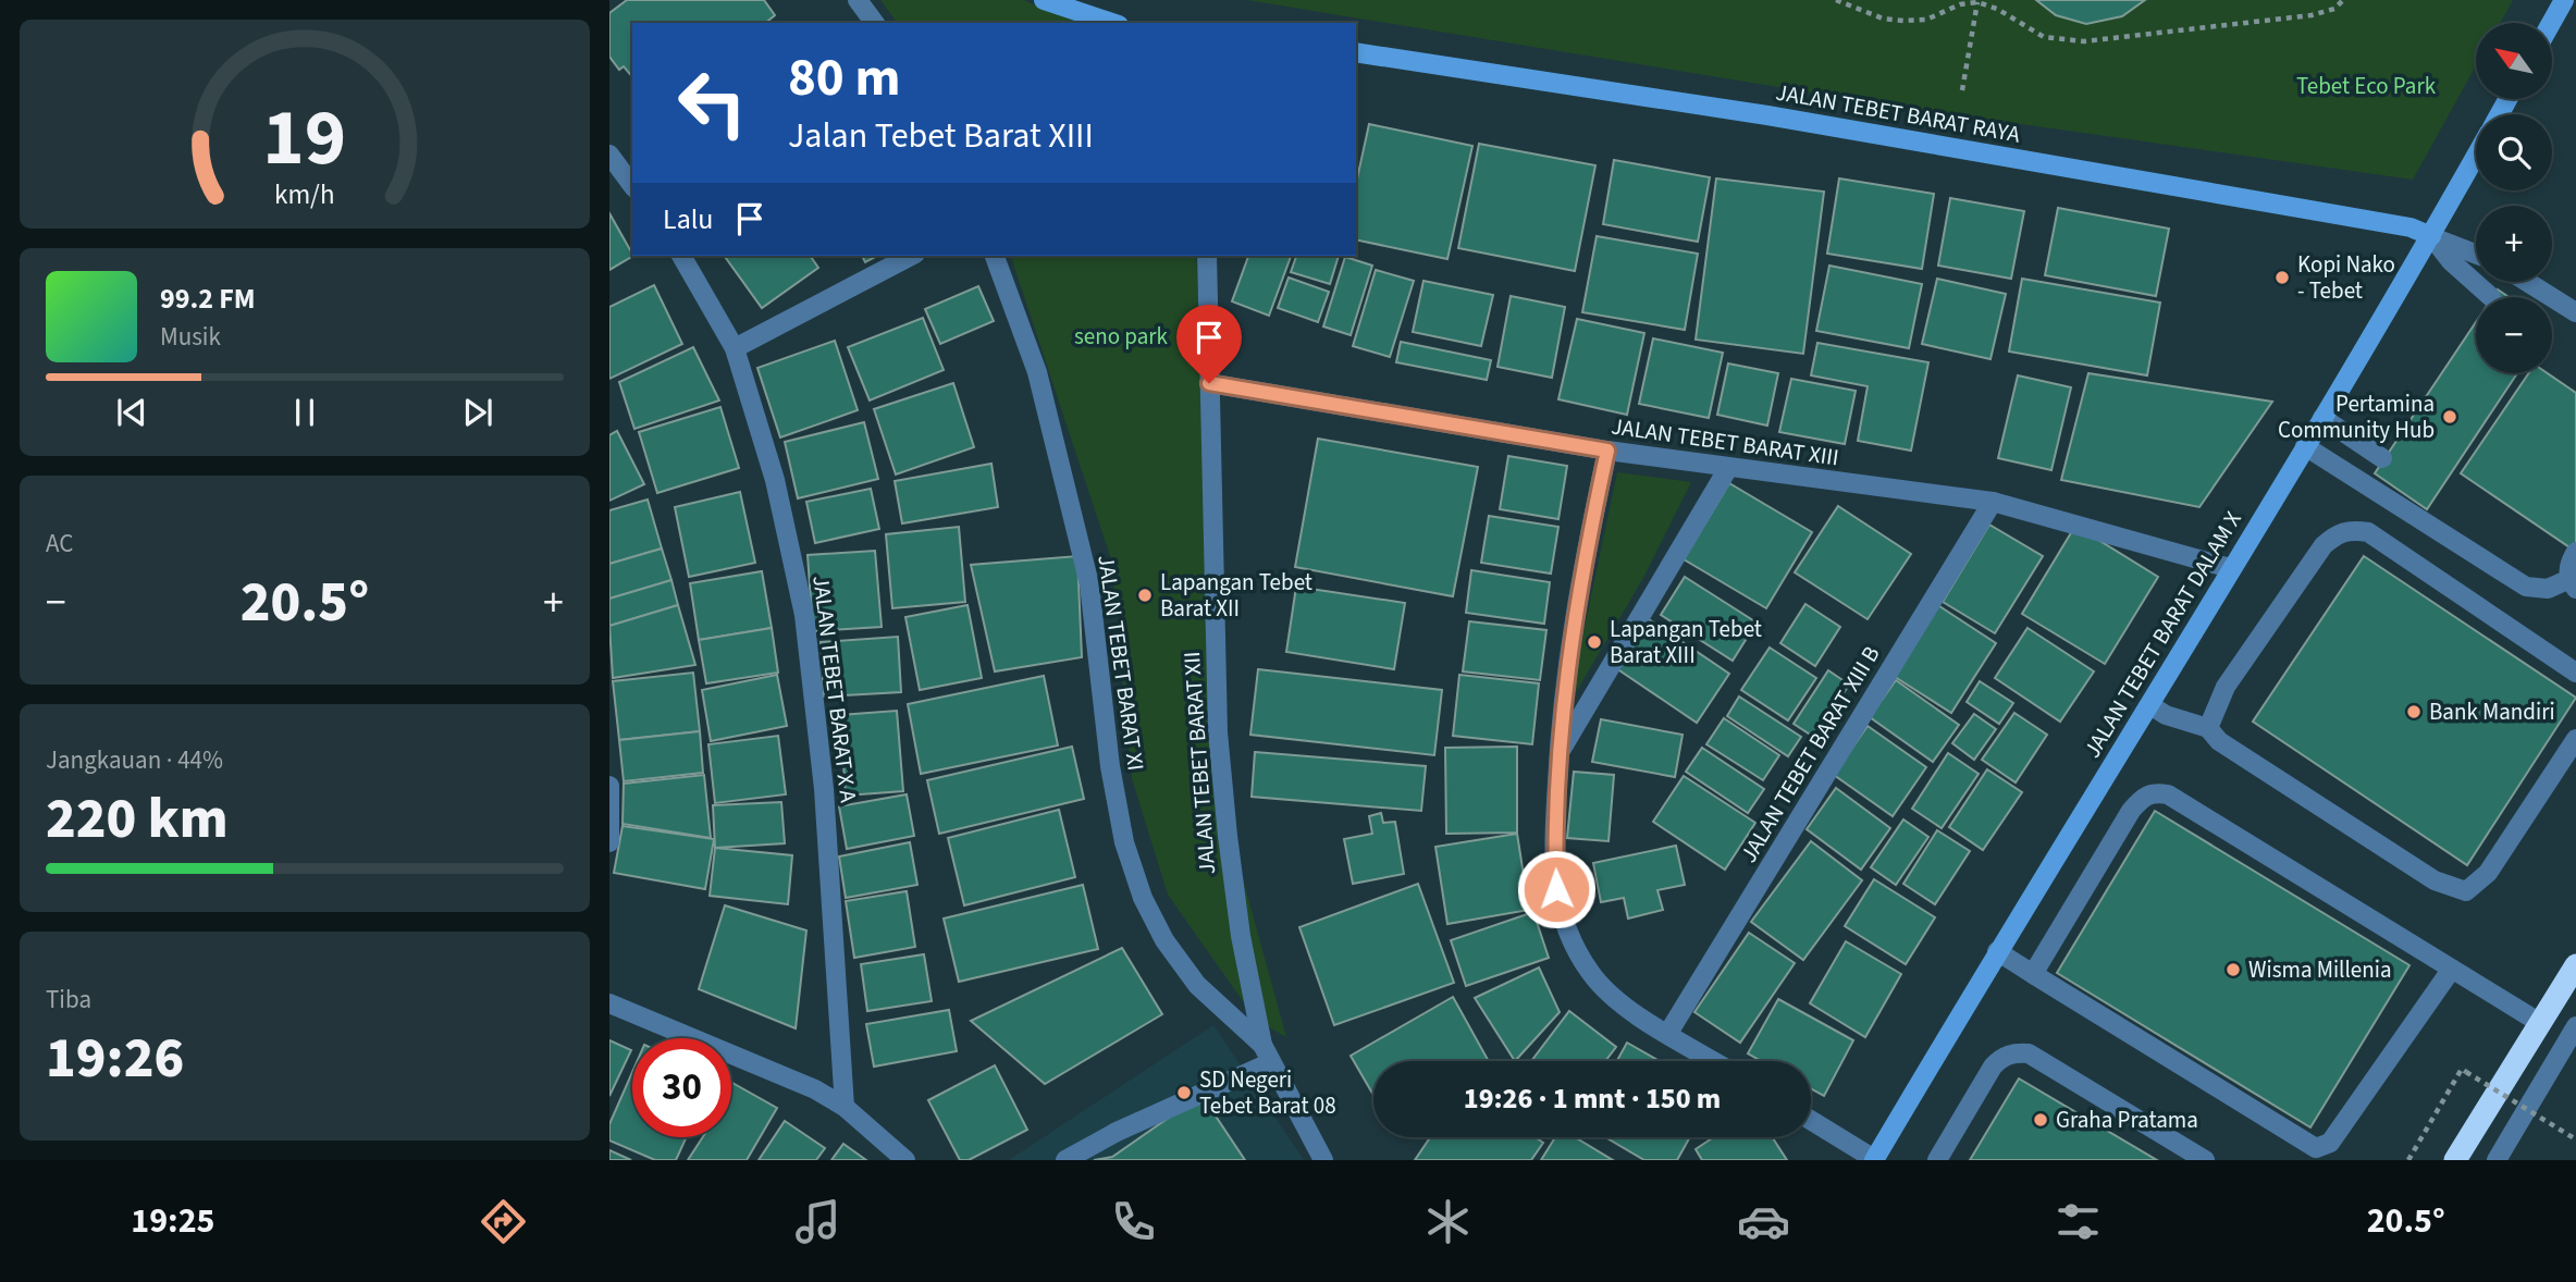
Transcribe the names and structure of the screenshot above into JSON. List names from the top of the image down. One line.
{"streets":{"street":["JALAN TEBET BARAT RAYA","JALAN TEBET BARAT XIII","JALAN TEBET BARAT DALAM X","JALAN TEBET BARAT XI","JALAN TEBET BARAT X A","JALAN TEBET BARAT XIII B","JALAN TEBET BARAT XII"]},"crossings":[["JALAN TEBET BARAT RAYA","JALAN TEBET BARAT DALAM X"],["JALAN TEBET BARAT XIII","JALAN TEBET BARAT DALAM X"],["JALAN TEBET BARAT XIII","JALAN TEBET BARAT XIII B"],["JALAN TEBET BARAT XIII","JALAN TEBET BARAT XII"],["JALAN TEBET BARAT XI","JALAN TEBET BARAT XII"]],"parks":["Tebet Eco Park","seno park"],"places":["Kopi Nako - Tebet","Pertamina Community Hub","Lapangan Tebet Barat XII","Lapangan Tebet Barat XIII","Bank Mandiri","Wisma Millenia","SD Negeri Tebet Barat 08","Graha Pratama"],"north":"top left","page":{"map_buttons":["+","−"],"turn":["80 m","Jalan Tebet Barat XIII"],"then":"Lalu","song":["99.2 FM","Musik"],"tile":["AC",["Jangkauan · 44%","220 km"],["Tiba","19:26"]],"heat":["−","20.5°","+"],"limit":"30","trip":"19:26 · 1 mnt · 150 m","tabs":["19:25","20.5°"],"gauge":["19","km/h"]}}
